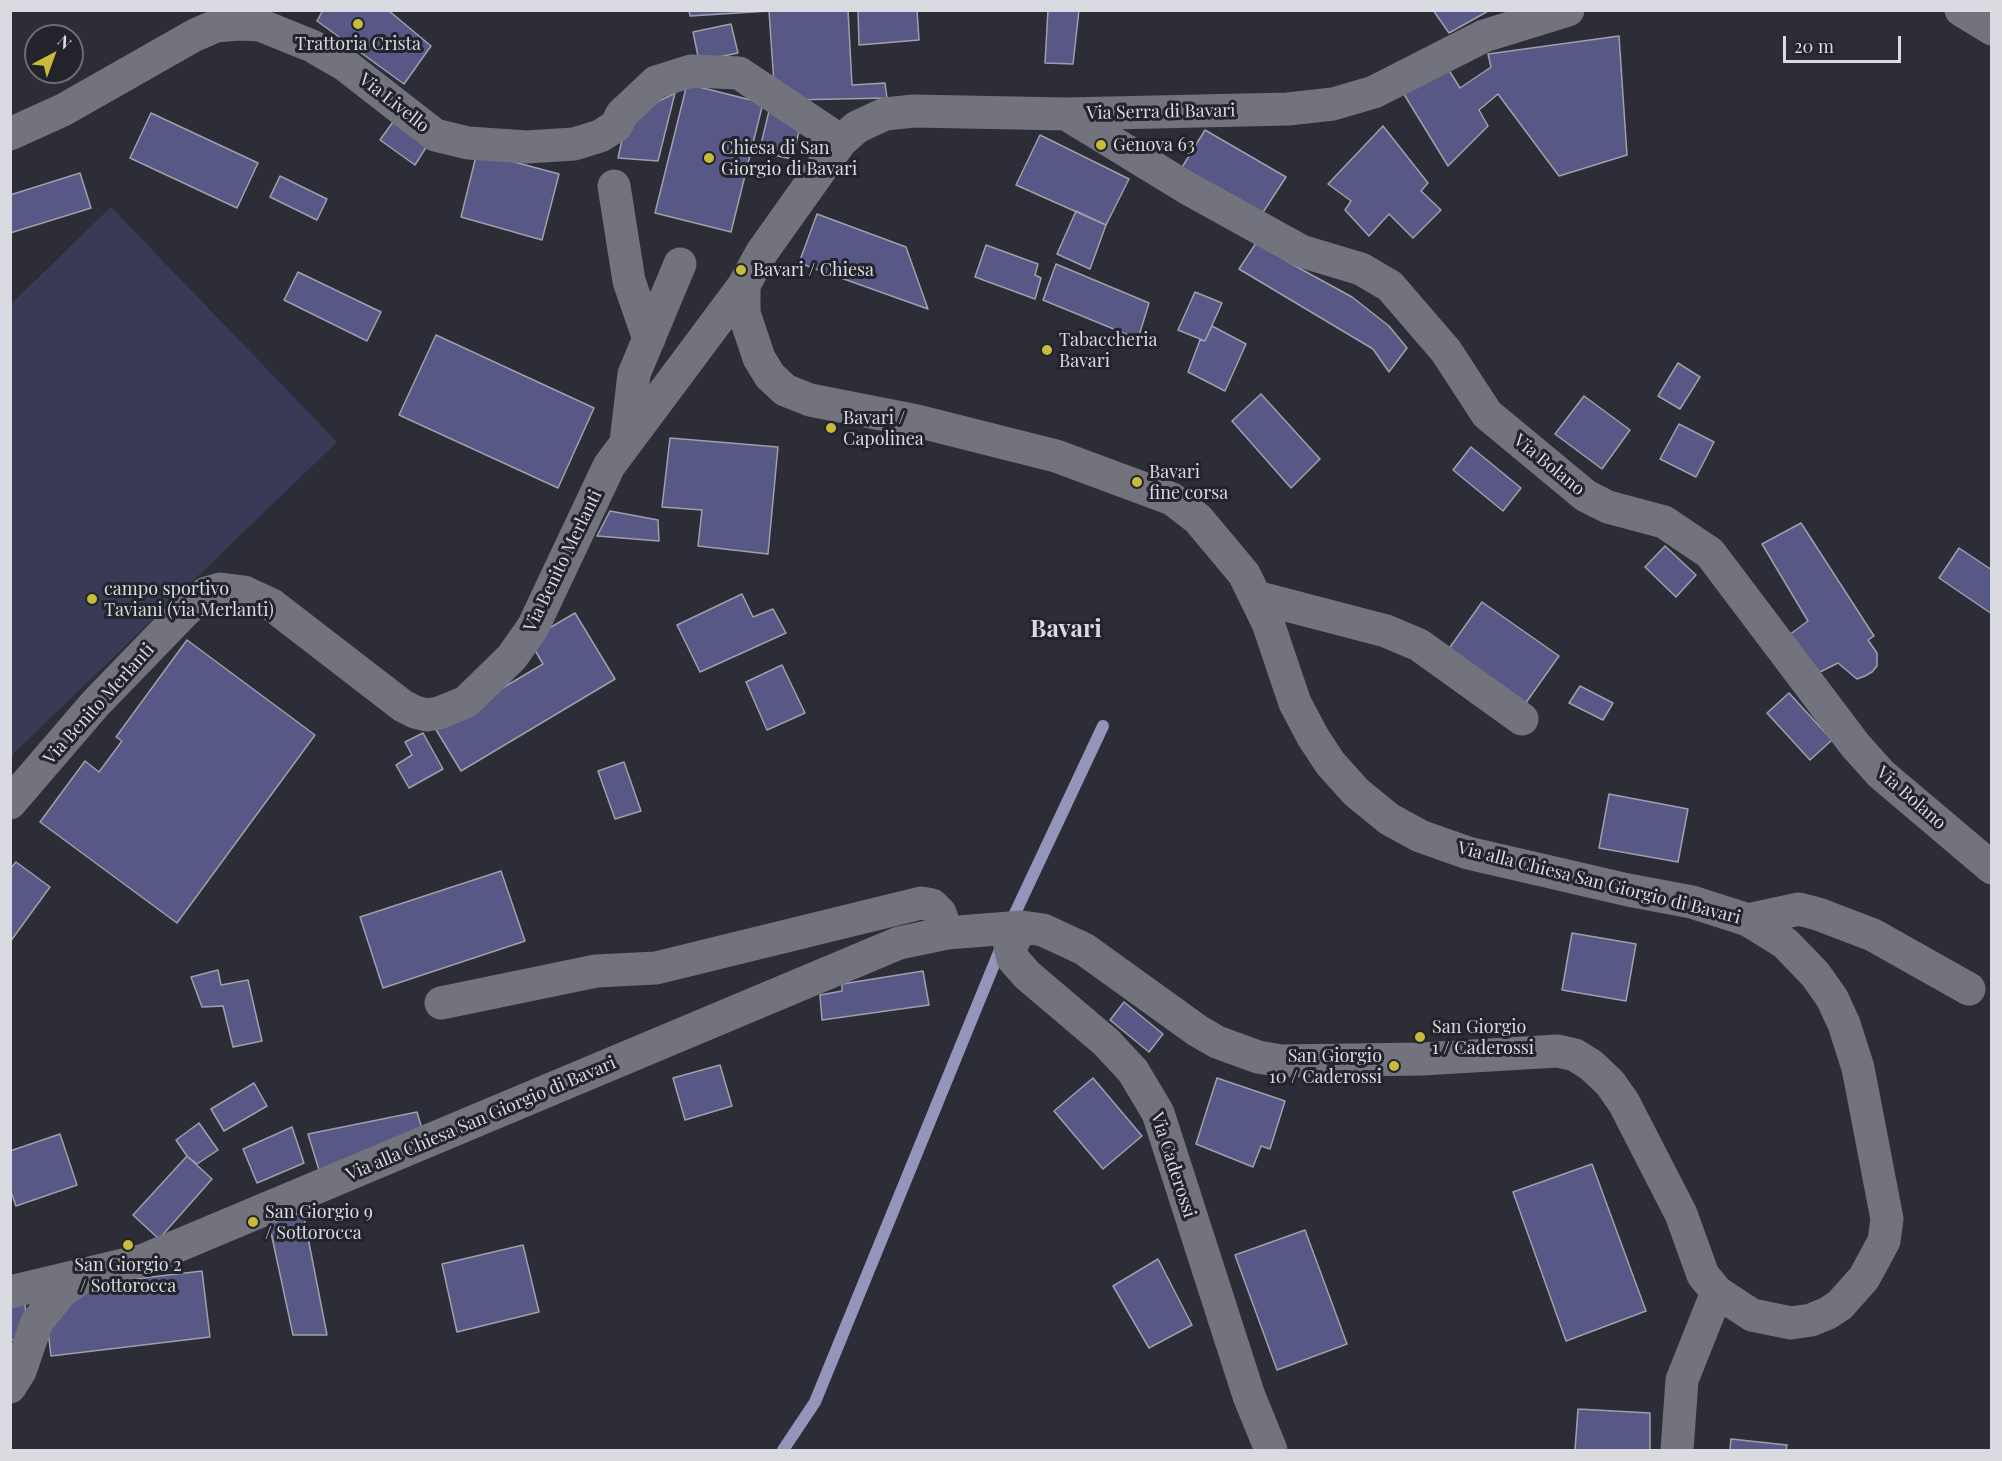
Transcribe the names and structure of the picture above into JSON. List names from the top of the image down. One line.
{"streets":{"street":["Via Livello","Via Serra di Bavari","Via Bolano","Via Benito Merlanti","Via alla Chiesa San Giorgio di Bavari","Via Caderossi"]},"crossings":[["Via Livello","Via Serra di Bavari"],["Via Serra di Bavari","Via Bolano"],["Via Serra di Bavari","Via alla Chiesa San Giorgio di Bavari"],["Via Benito Merlanti","Via alla Chiesa San Giorgio di Bavari"],["Via alla Chiesa San Giorgio di Bavari","Via Caderossi"]],"districts":["Bavari"],"places":["Trattoria Crista","Genova 63","Chiesa di San Giorgio di Bavari","Bavari / Chiesa","Tabaccheria Bavari","Bavari / Capolinea","Bavari fine corsa","campo sportivo Taviani (via Merlanti)","San Giorgio 1 / Caderossi","San Giorgio 10 / Caderossi","San Giorgio 9 / Sottorocca","San Giorgio 2 / Sottorocca"],"scale_bar":"20 m","north":"top right"}
